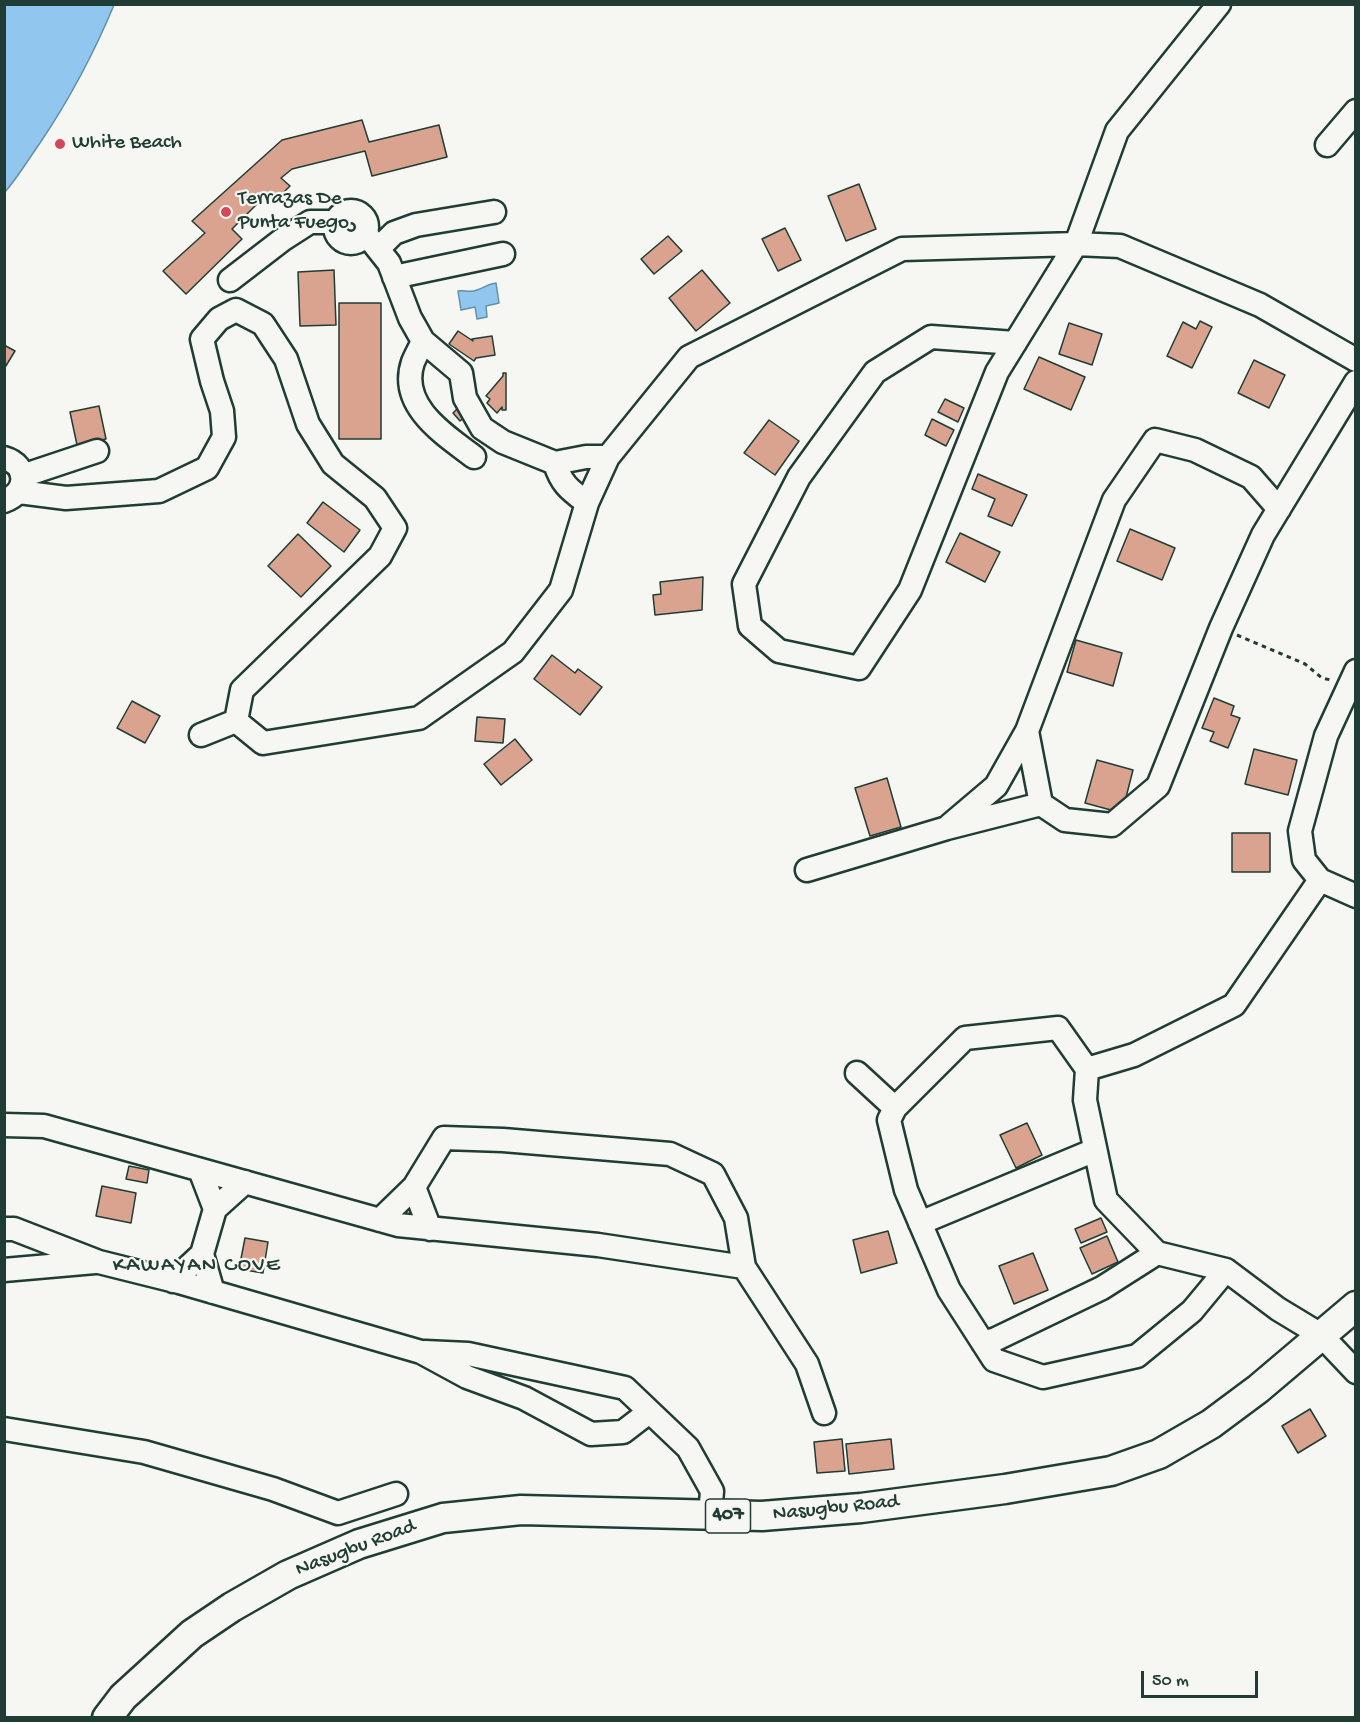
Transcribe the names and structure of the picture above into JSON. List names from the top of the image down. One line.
{"streets":{"main road":["Nasugbu Road","407"]},"districts":["KAWAYAN COVE"],"places":["White Beach","Terrazas De Punta Fuego"],"scale_bar":"50 m"}
